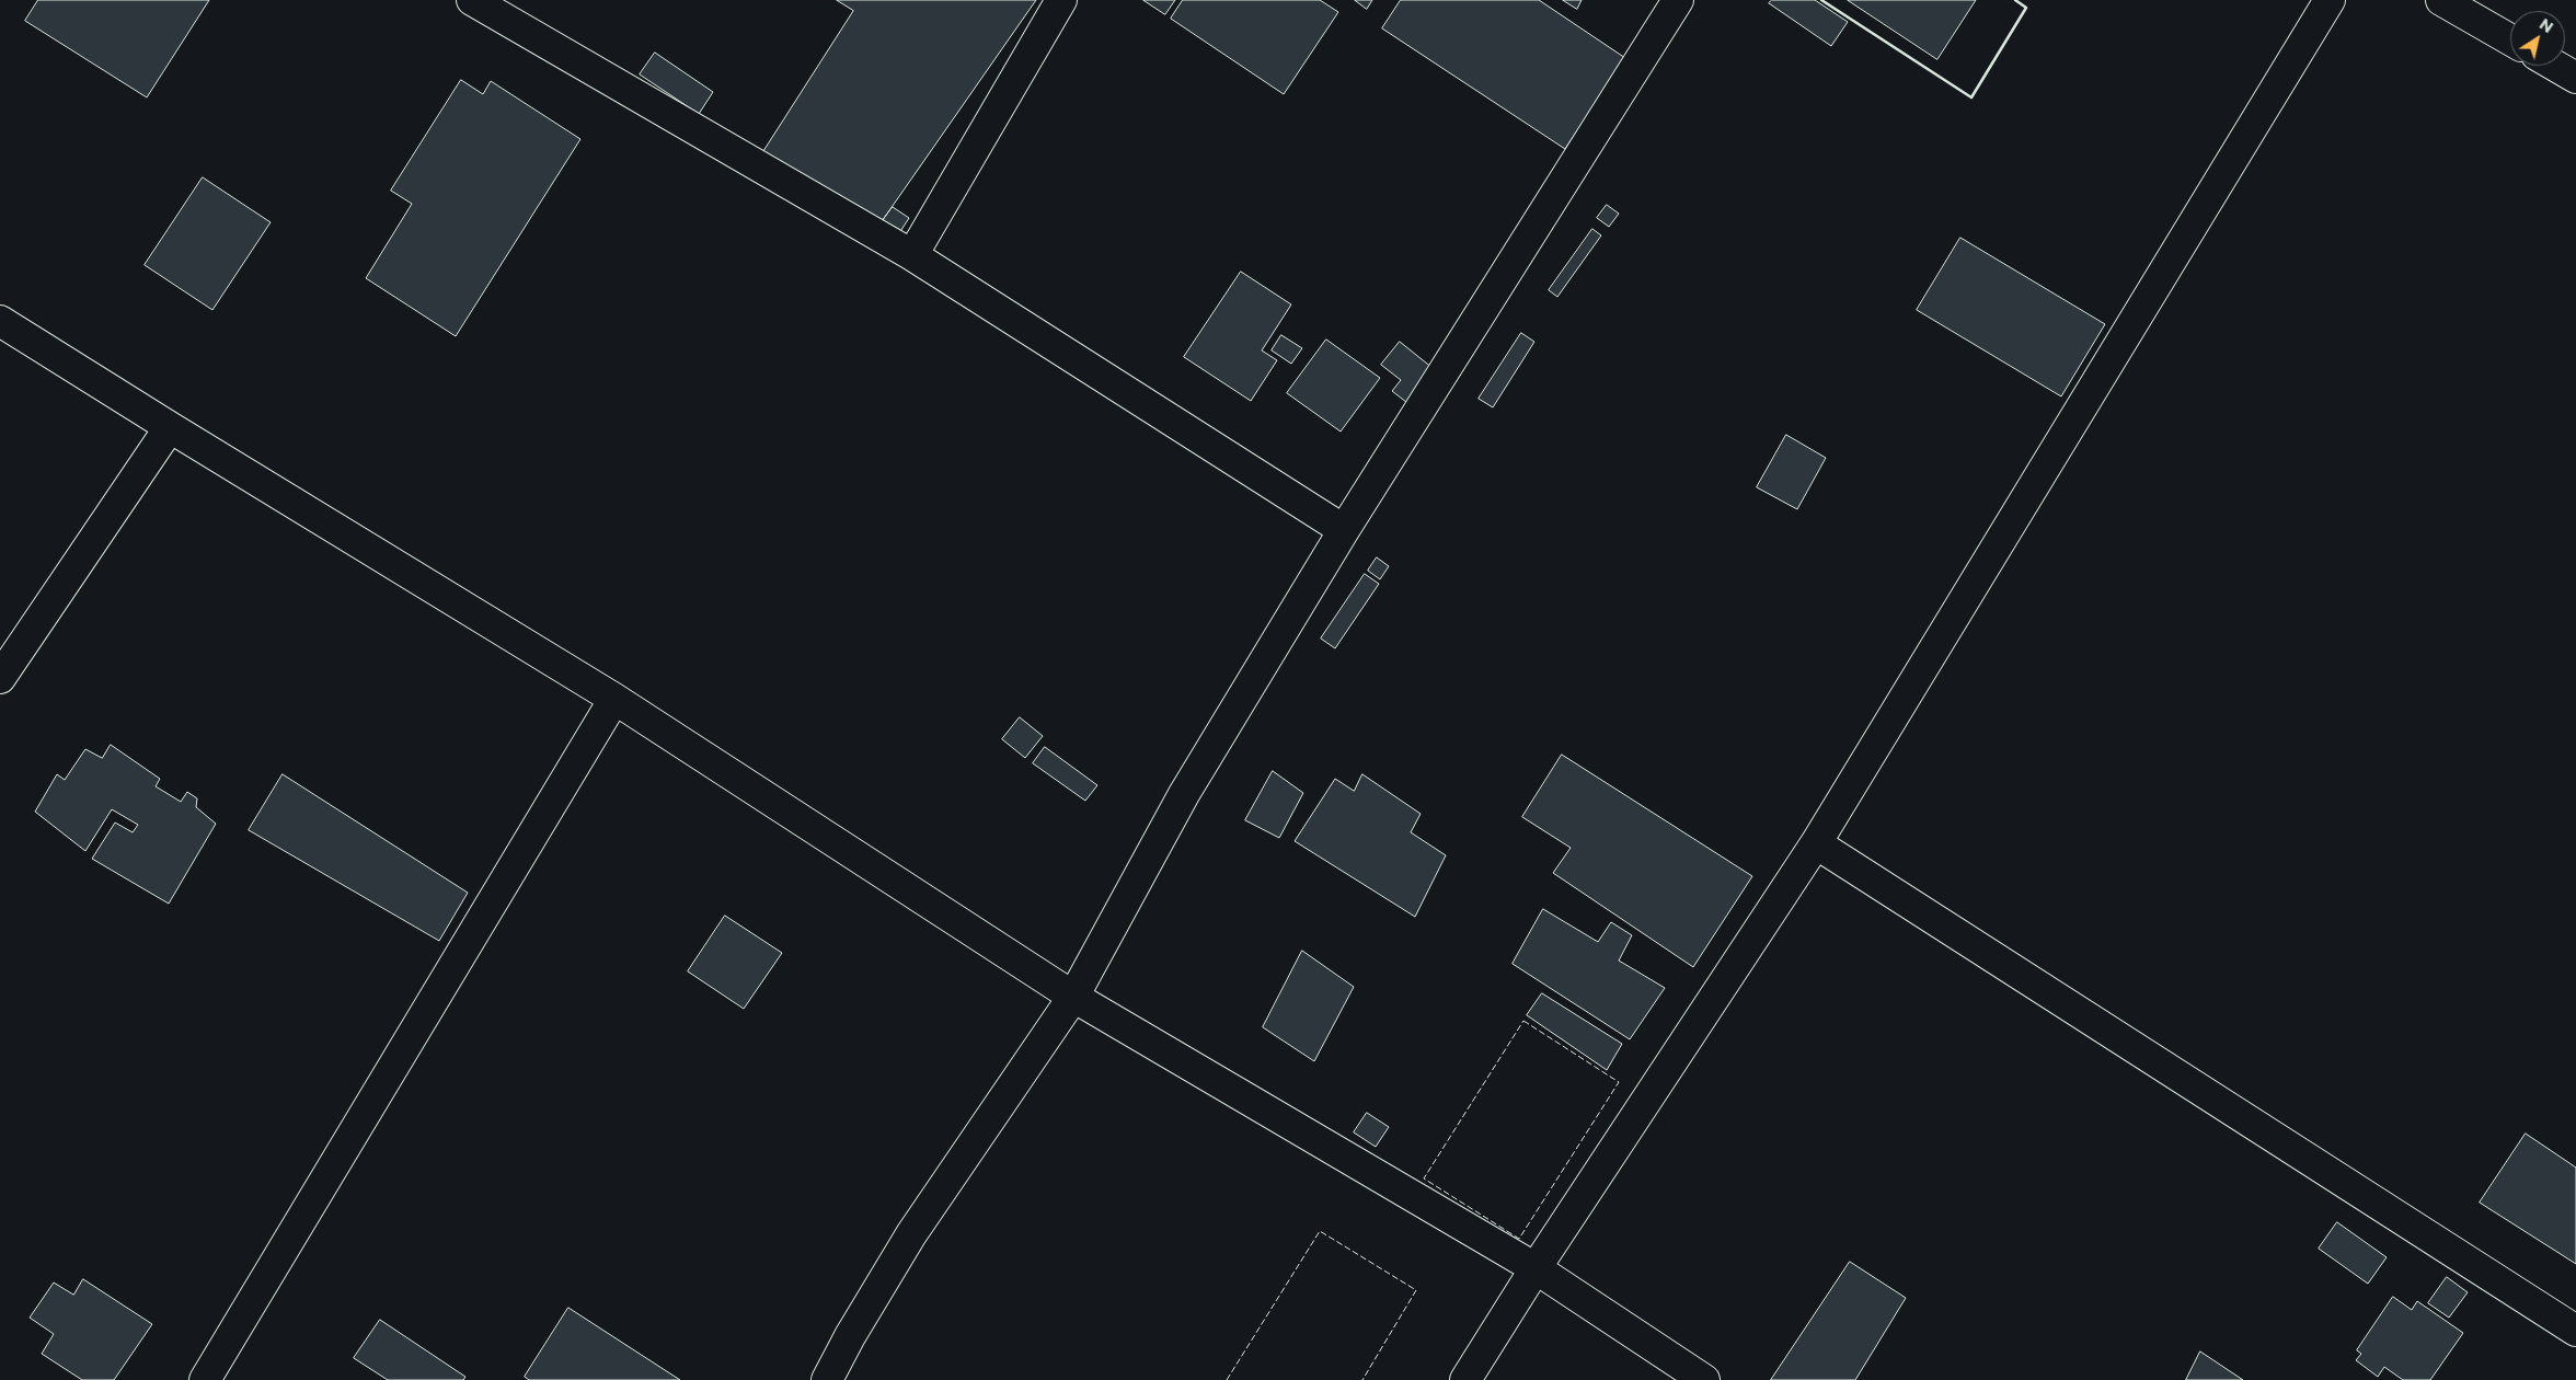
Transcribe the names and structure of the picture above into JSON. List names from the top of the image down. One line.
{"north":"top right"}
